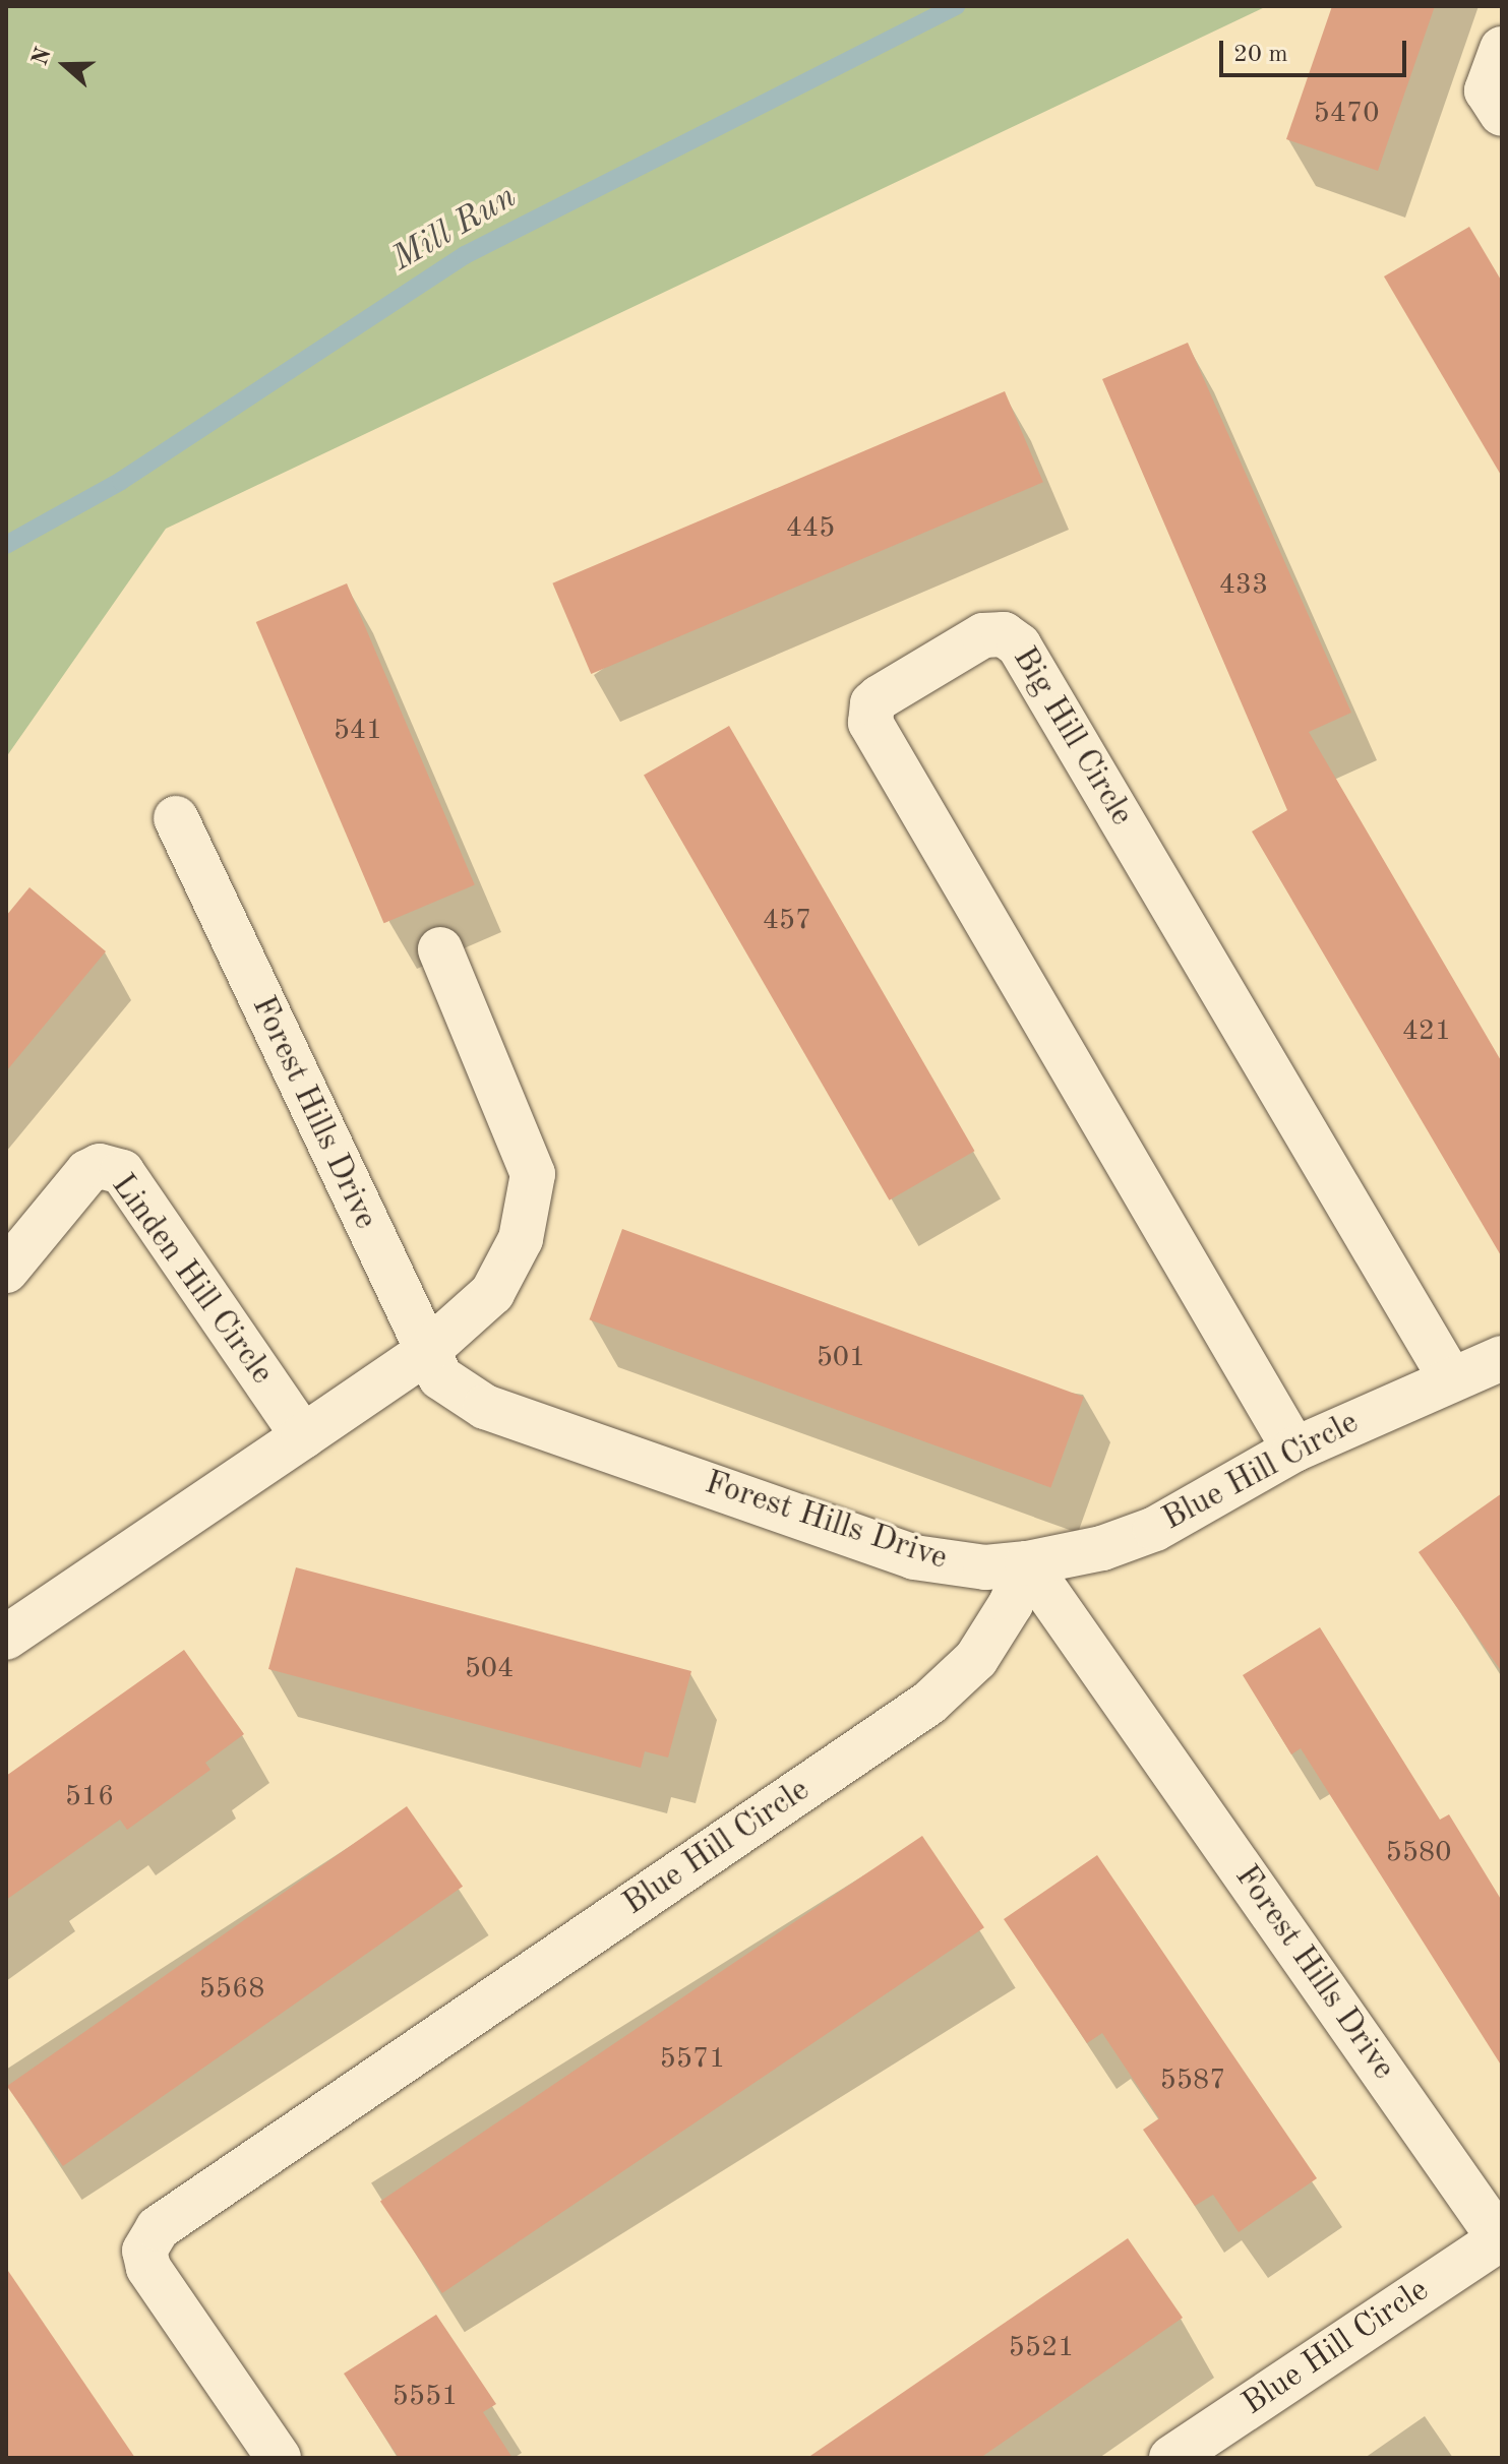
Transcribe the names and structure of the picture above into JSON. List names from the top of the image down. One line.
{"streets":{"street":["Big Hill Circle","Forest Hills Drive","Linden Hill Circle","Blue Hill Circle"]},"crossings":[["Big Hill Circle","Blue Hill Circle"],["Forest Hills Drive","Blue Hill Circle"]],"water":["Mill Run"],"house_numbers":["5470","445","433","541","457","421","501","504","516","5580","5568","5571","5587","5521","5551"],"scale_bar":"20 m","north":"left"}
